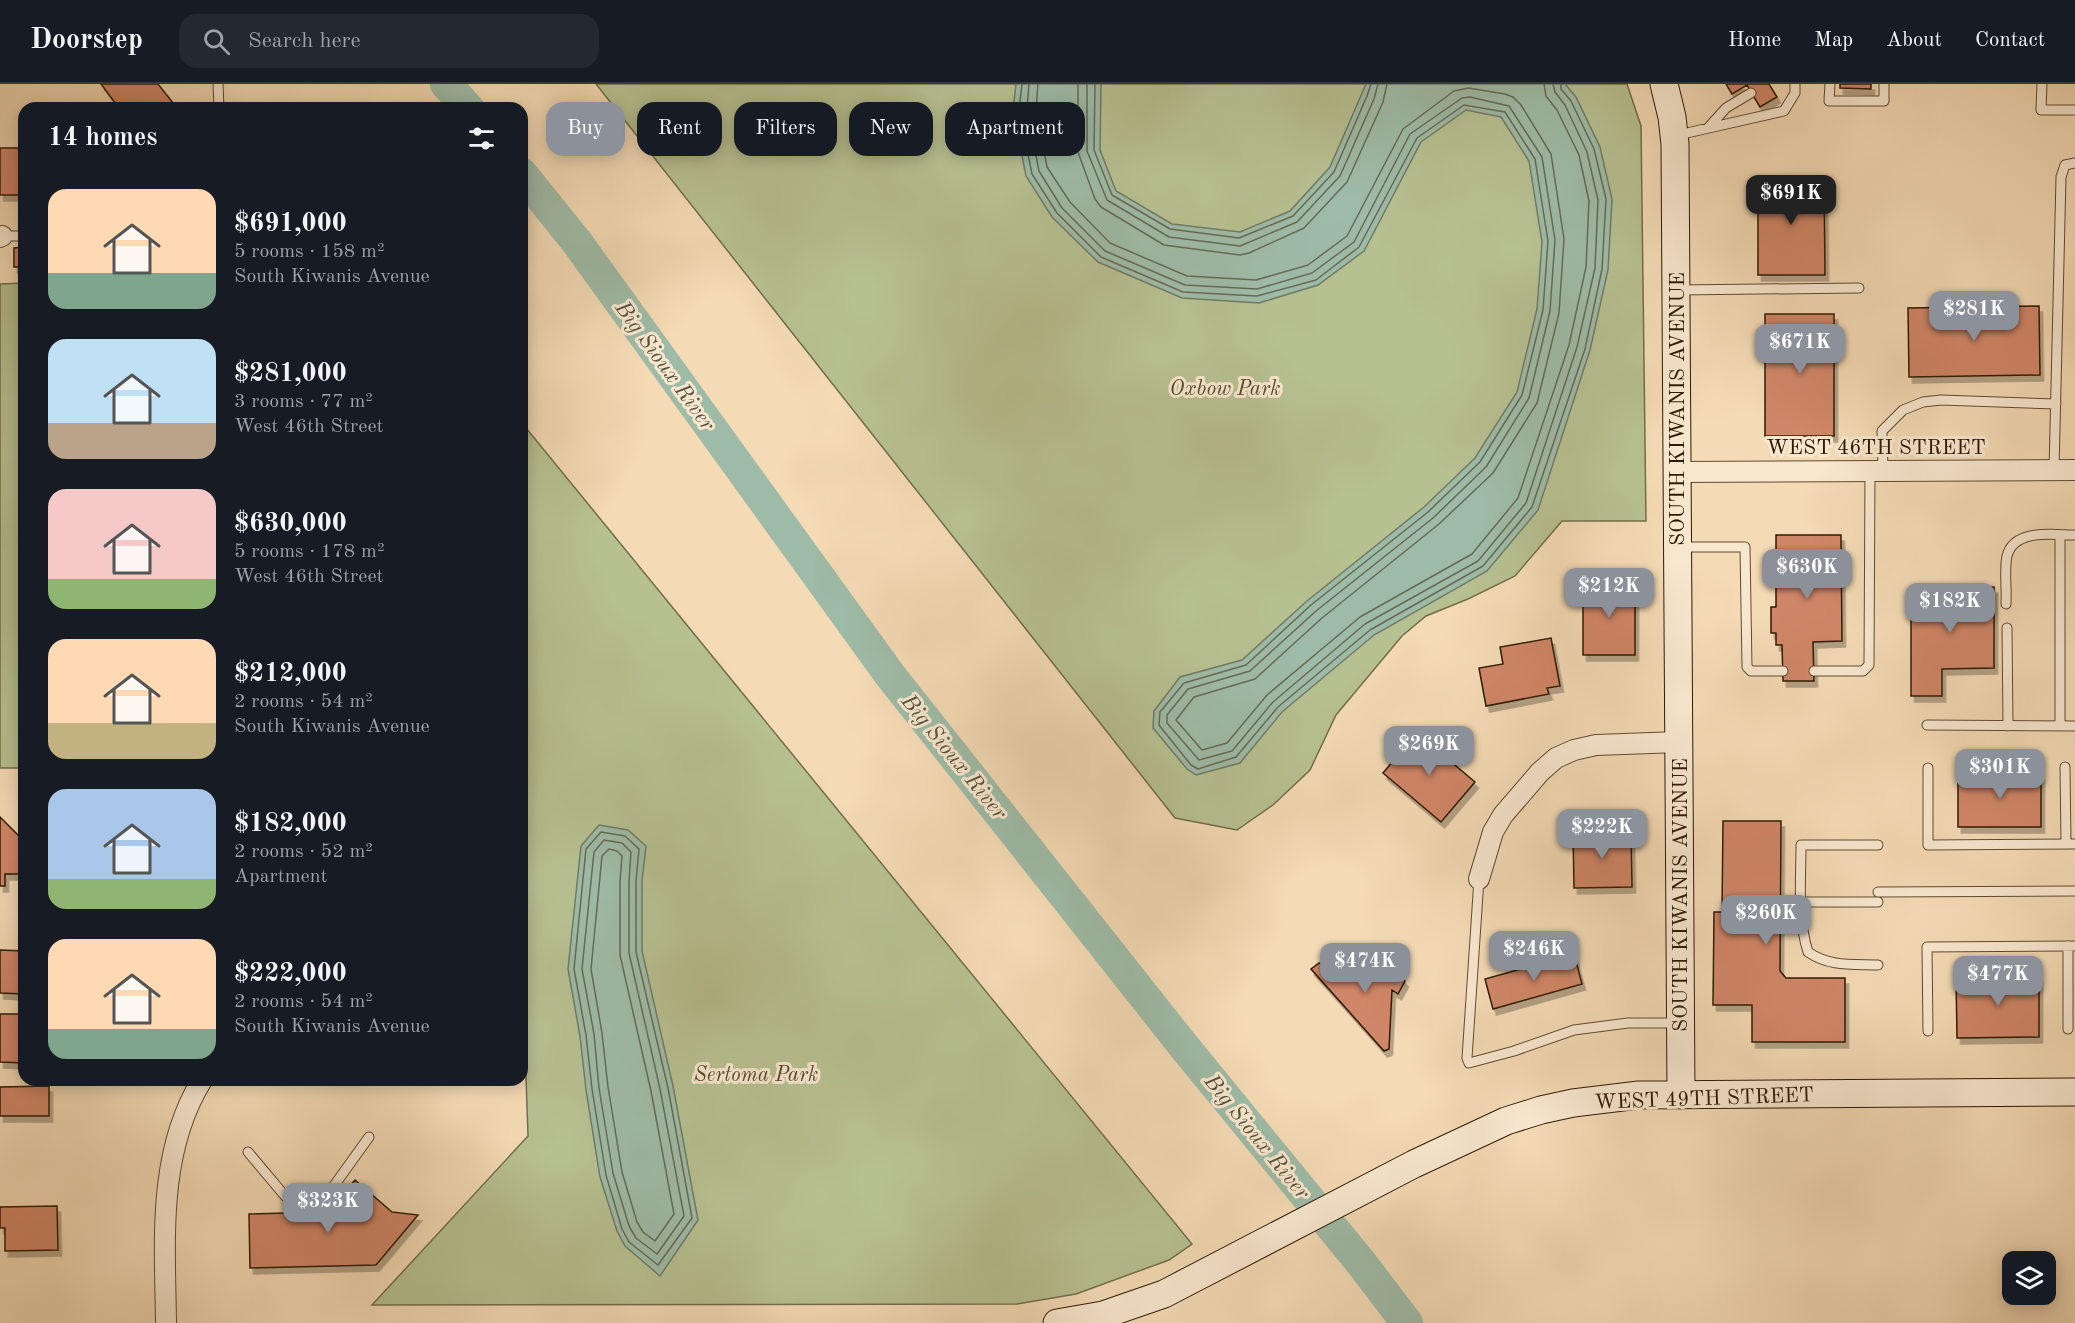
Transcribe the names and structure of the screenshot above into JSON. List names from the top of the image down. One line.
{"streets":{"main road":["SOUTH KIWANIS AVENUE","WEST 49TH STREET"],"street":["WEST 46TH STREET"]},"crossings":[["SOUTH KIWANIS AVENUE","WEST 46TH STREET"],["SOUTH KIWANIS AVENUE","WEST 49TH STREET"]],"water":["Big Sioux River"],"parks":["Oxbow Park","Sertoma Park"],"page":{"header":"Doorstep","search":"Search here","nav":["Home","Map","About","Contact"],"chip":["Buy","Rent","Filters","New","Apartment"],"heading":"14 homes","list":[{"name":"$691,000","note":"5 rooms · 158 m² · South Kiwanis Avenue"},{"name":"$281,000","note":"3 rooms · 77 m² · West 46th Street"},{"name":"$630,000","note":"5 rooms · 178 m² · West 46th Street"},{"name":"$212,000","note":"2 rooms · 54 m² · South Kiwanis Avenue"},{"name":"$182,000","note":"2 rooms · 52 m² · Apartment"},{"name":"$222,000","note":"2 rooms · 54 m² · South Kiwanis Avenue"}],"price":["$691K","$281K","$671K","$630K","$212K","$182K","$269K","$301K","$222K","$260K","$246K","$474K","$477K","$323K"]}}
